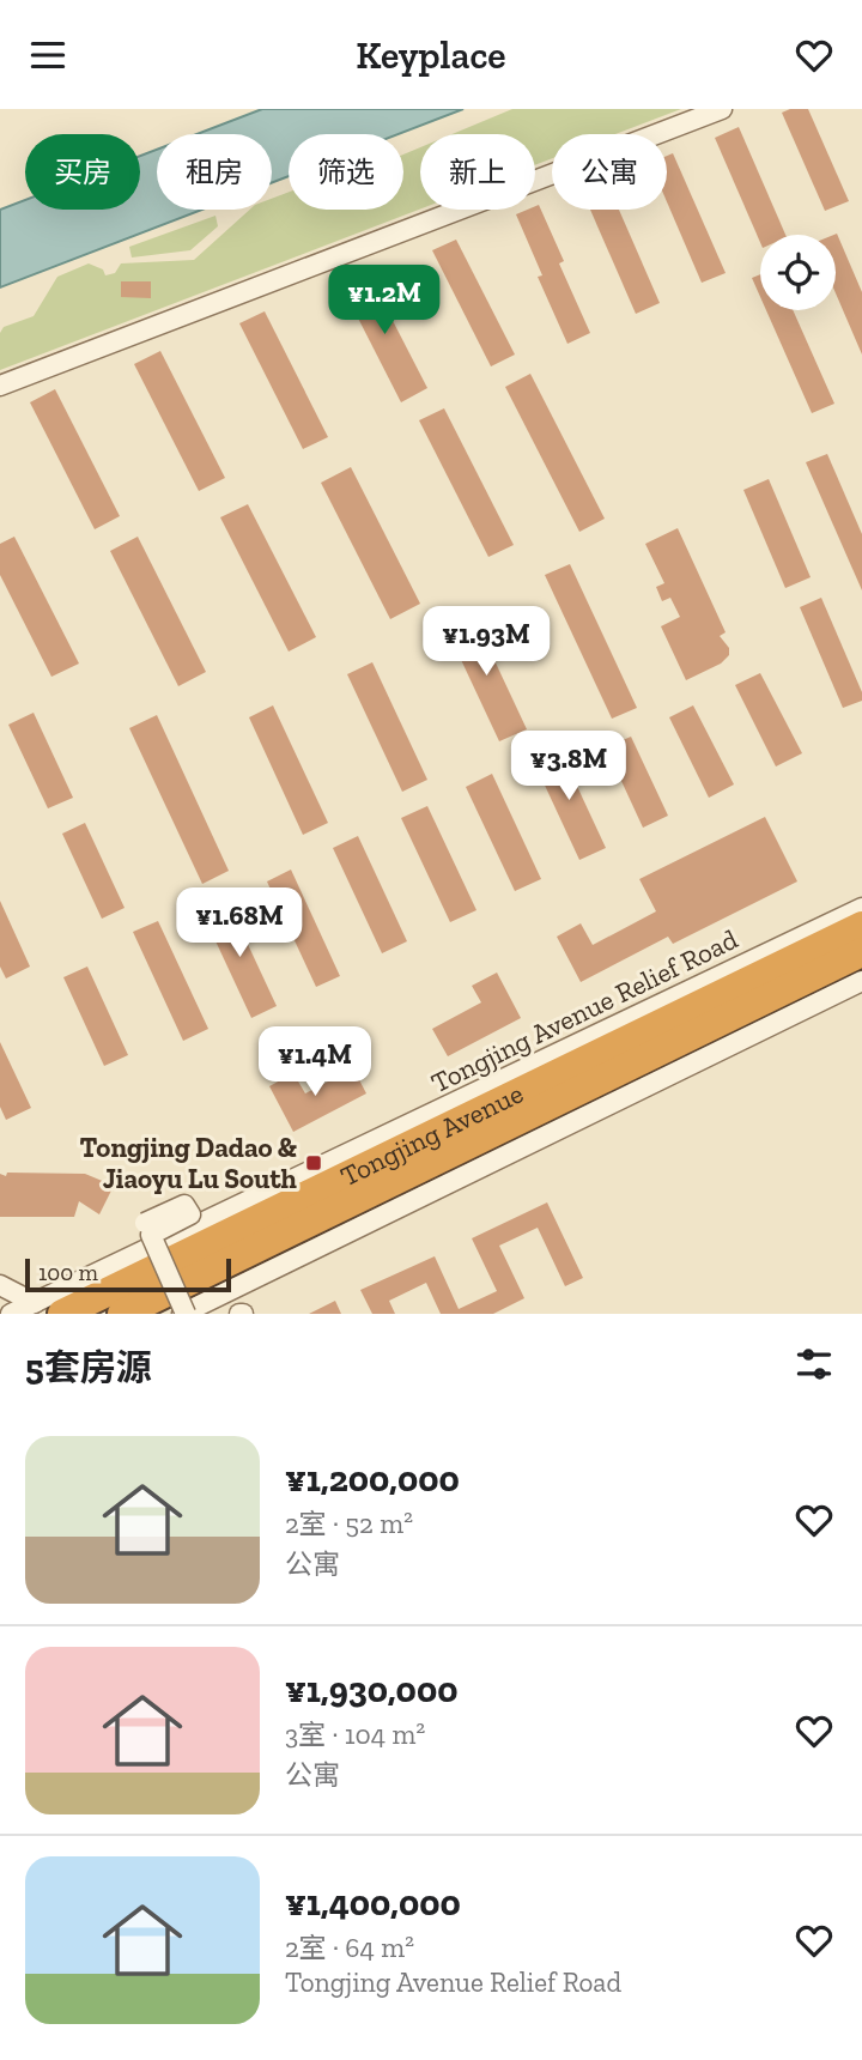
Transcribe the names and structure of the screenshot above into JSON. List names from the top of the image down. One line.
{"streets":{"highway":["Tongjing Avenue"],"street":["Tongjing Avenue Relief Road"]},"crossings":[["Tongjing Avenue Relief Road","Tongjing Avenue"]],"places":{"transit":["Tongjing Dadao & Jiaoyu Lu South"]},"scale_bar":"100 m","page":{"header":"Keyplace","chip":["买房","租房","筛选","新上","公寓"],"price":["¥1.2M","¥1.93M","¥3.8M","¥1.68M","¥1.4M"],"scale":"100 m","heading":"5套房源","list":[{"name":"¥1,200,000","note":"2室 · 52 m² · 公寓"},{"name":"¥1,930,000","note":"3室 · 104 m² · 公寓"},{"name":"¥1,400,000","note":"2室 · 64 m² · Tongjing Avenue Relief Road"}]}}
